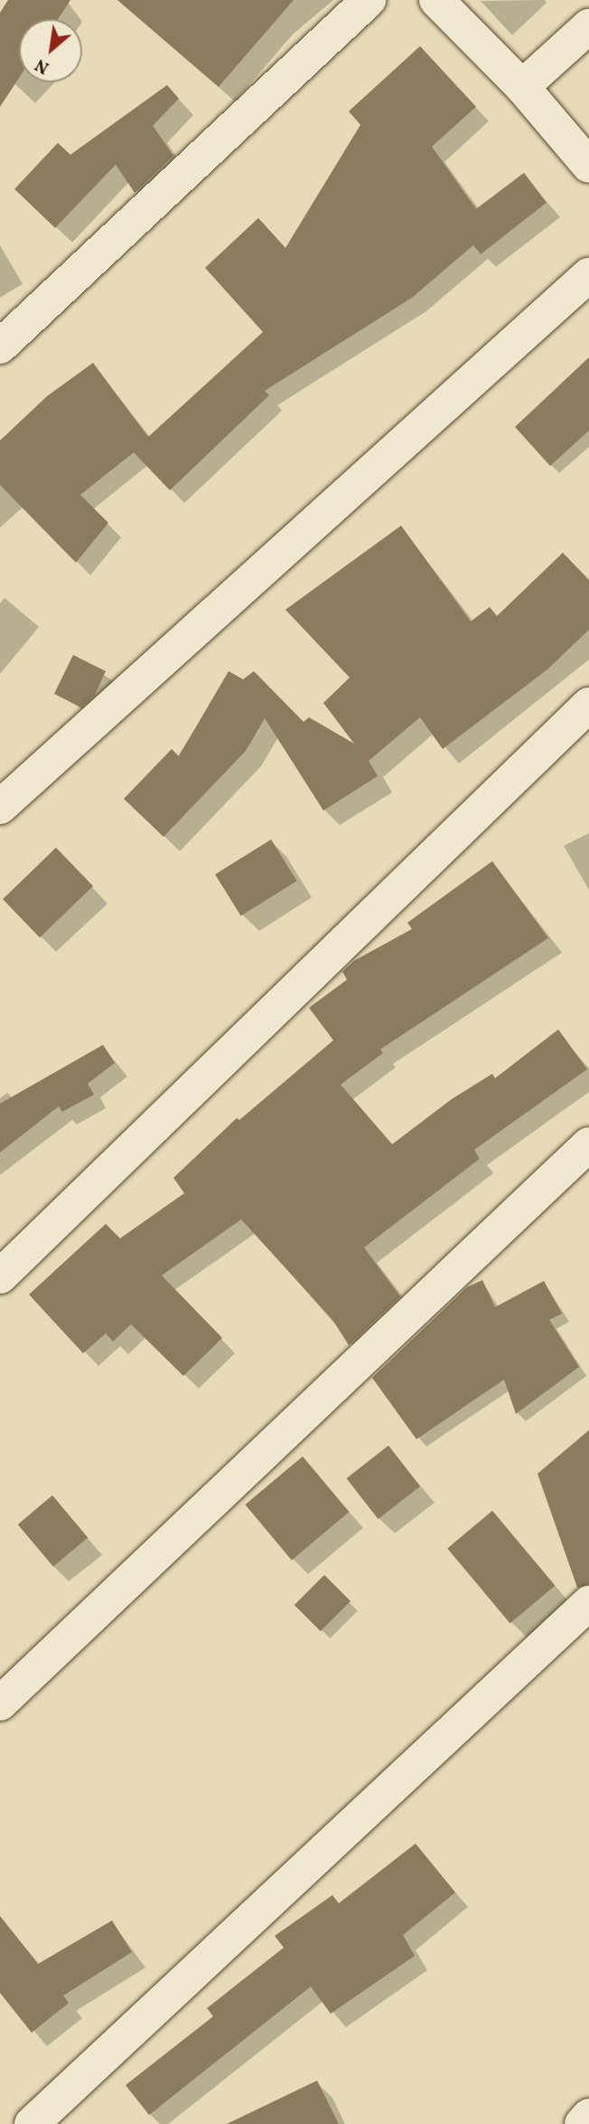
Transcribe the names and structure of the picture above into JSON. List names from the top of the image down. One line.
{"north":"bottom left"}
